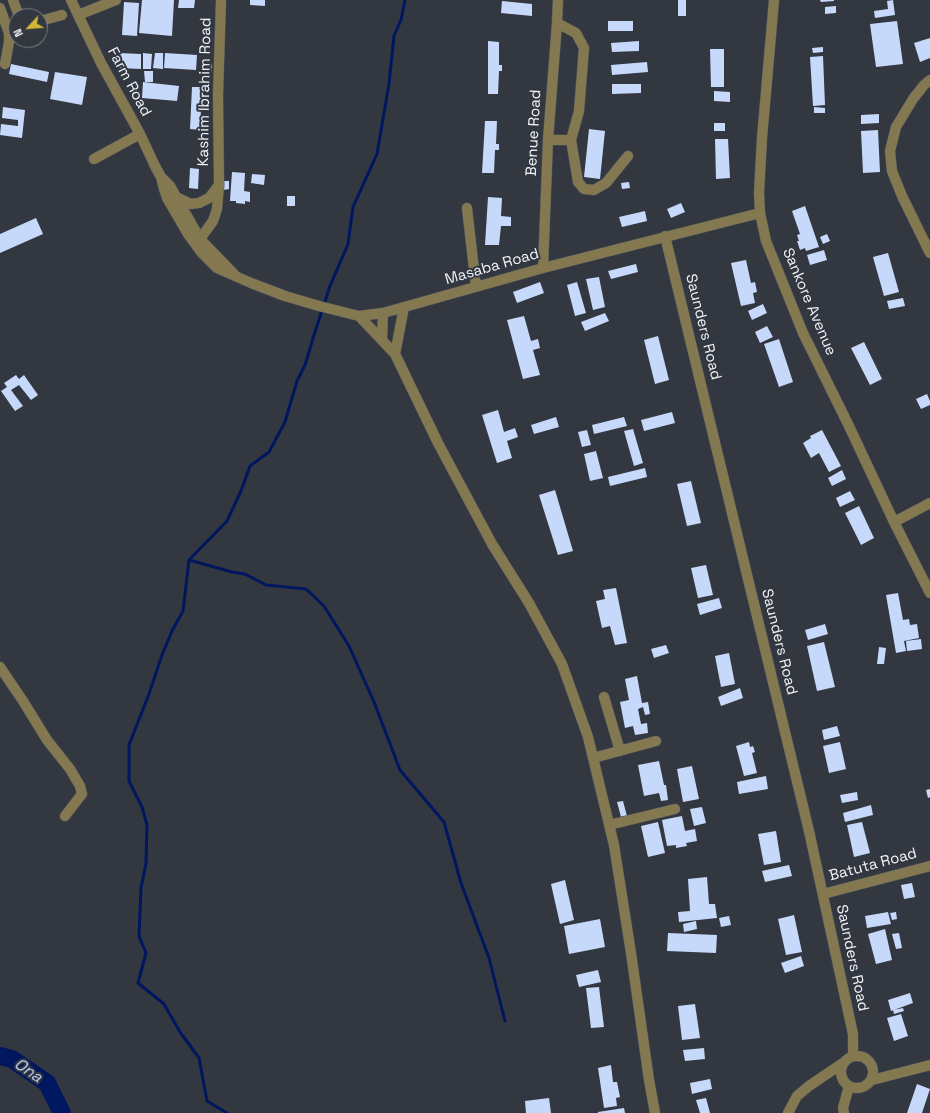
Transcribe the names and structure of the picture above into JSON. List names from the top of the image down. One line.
{"streets":{"street":["Farm Road","Kashim Ibrahim Road","Benue Road","Masaba Road","Sankore Avenue","Saunders Road","Batuta Road"]},"crossings":[["Farm Road","Kashim Ibrahim Road"],["Farm Road","Masaba Road"],["Benue Road","Masaba Road"],["Masaba Road","Sankore Avenue"],["Masaba Road","Saunders Road"],["Saunders Road","Batuta Road"]],"water":["Ona"],"north":"bottom left"}
